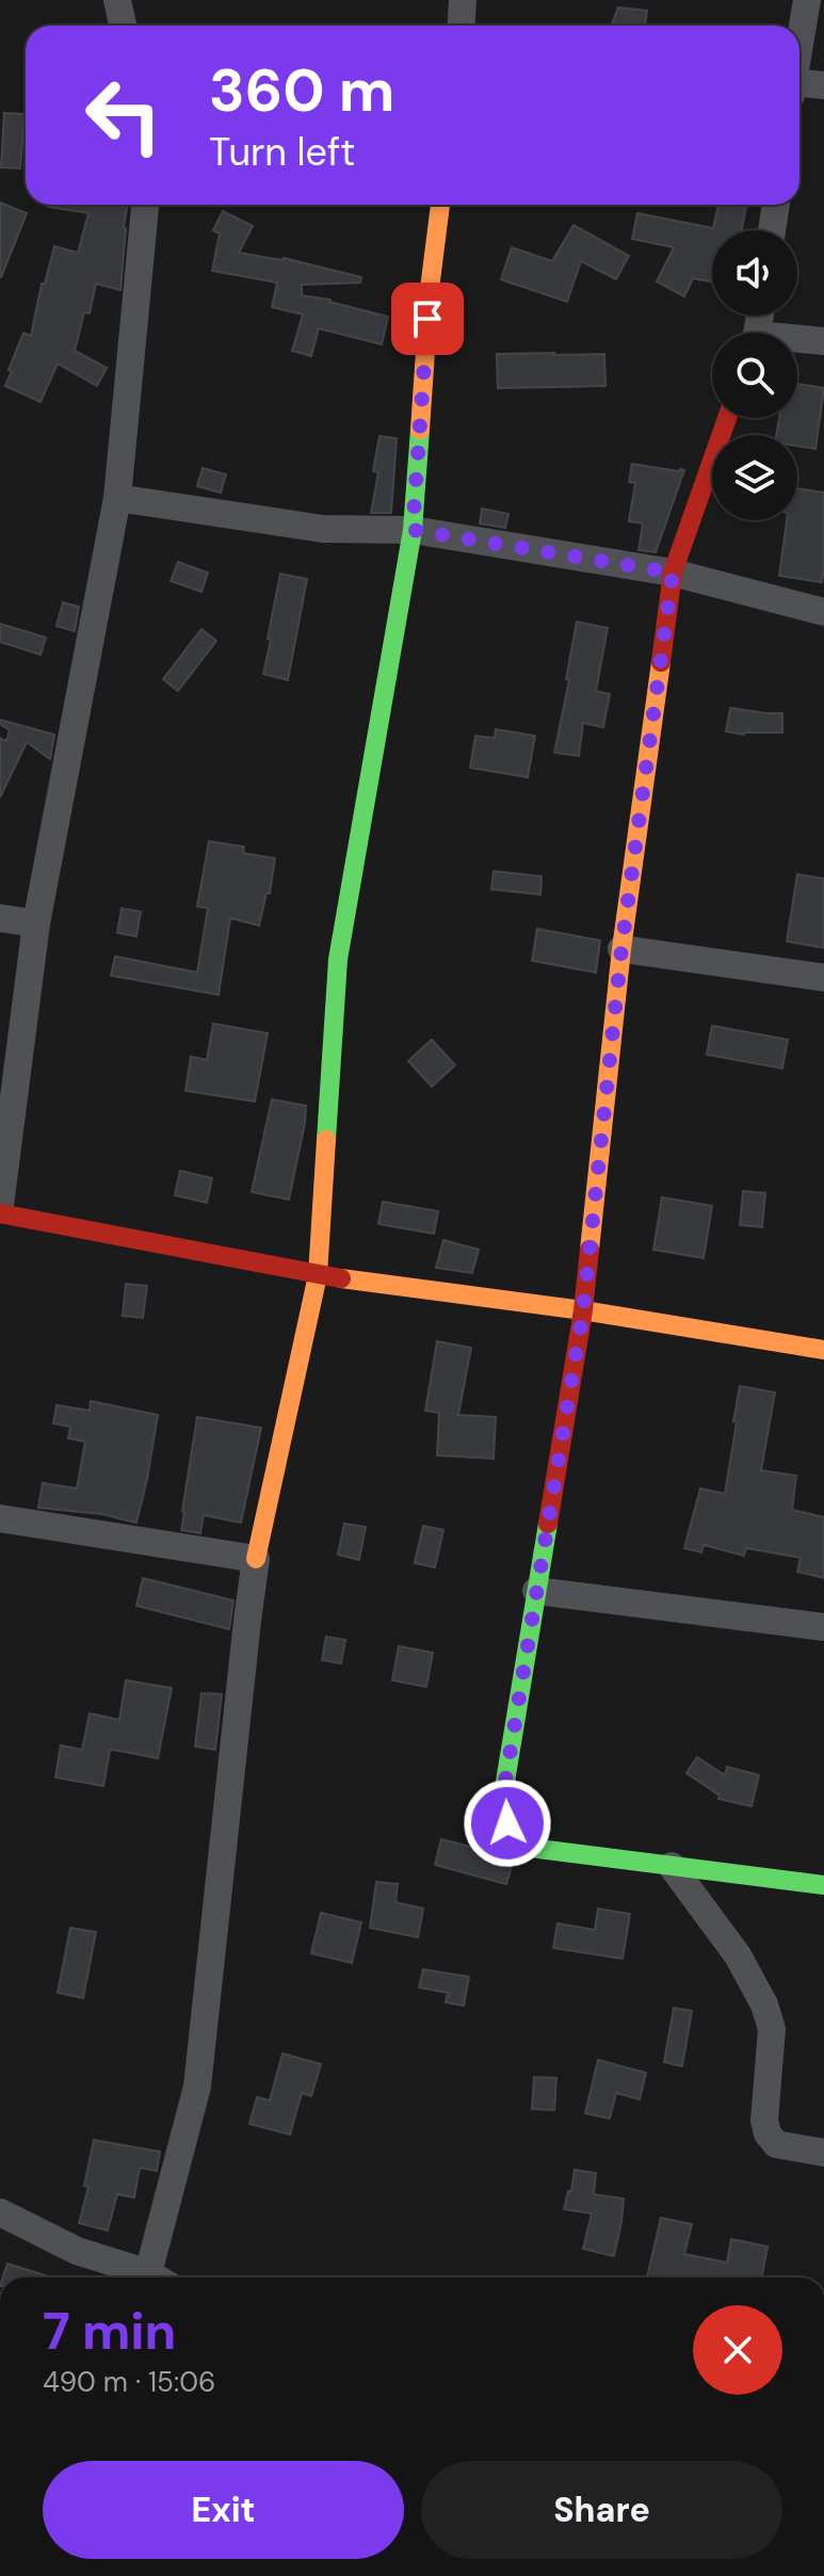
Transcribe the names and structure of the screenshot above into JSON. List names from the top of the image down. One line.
{"page":{"turn":["360 m","Turn left"],"heading":["7 min","490 m · 15:06"],"buttons":["Exit","Share"]}}
